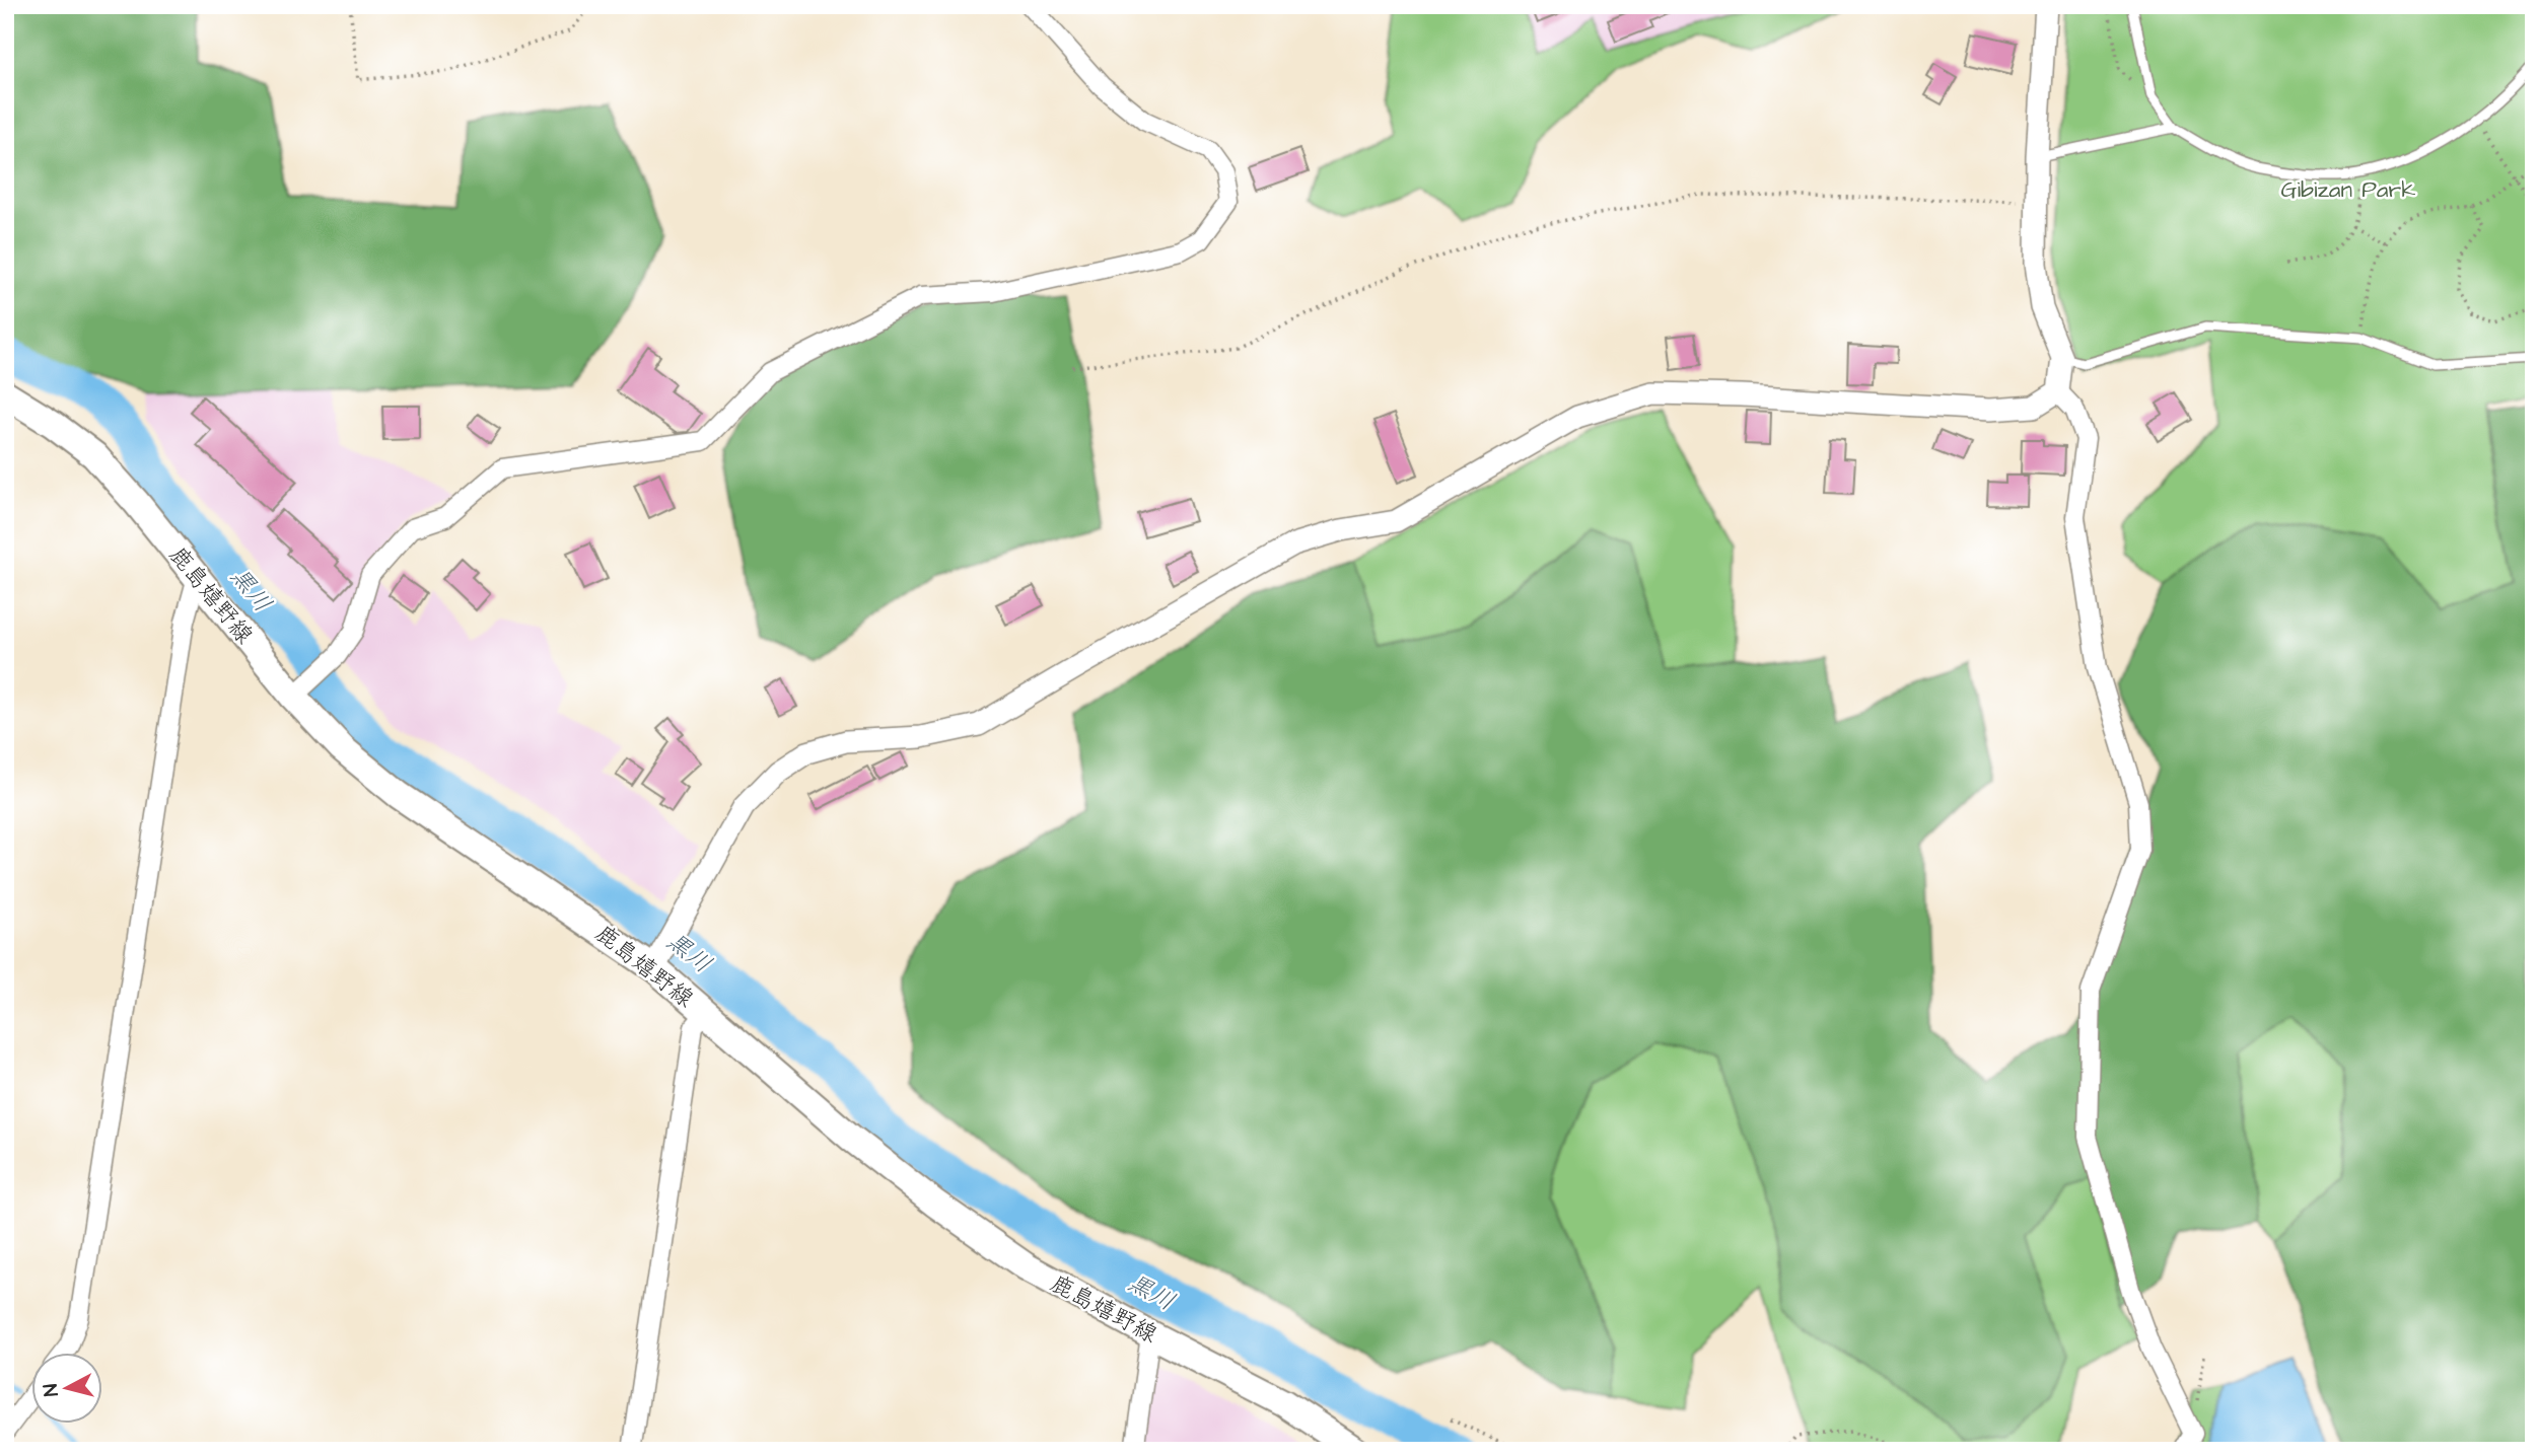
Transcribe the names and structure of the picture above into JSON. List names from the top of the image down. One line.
{"streets":{"main road":["鹿島嬉野線"]},"water":["黒川"],"parks":["Gibizan Park"],"north":"left"}
